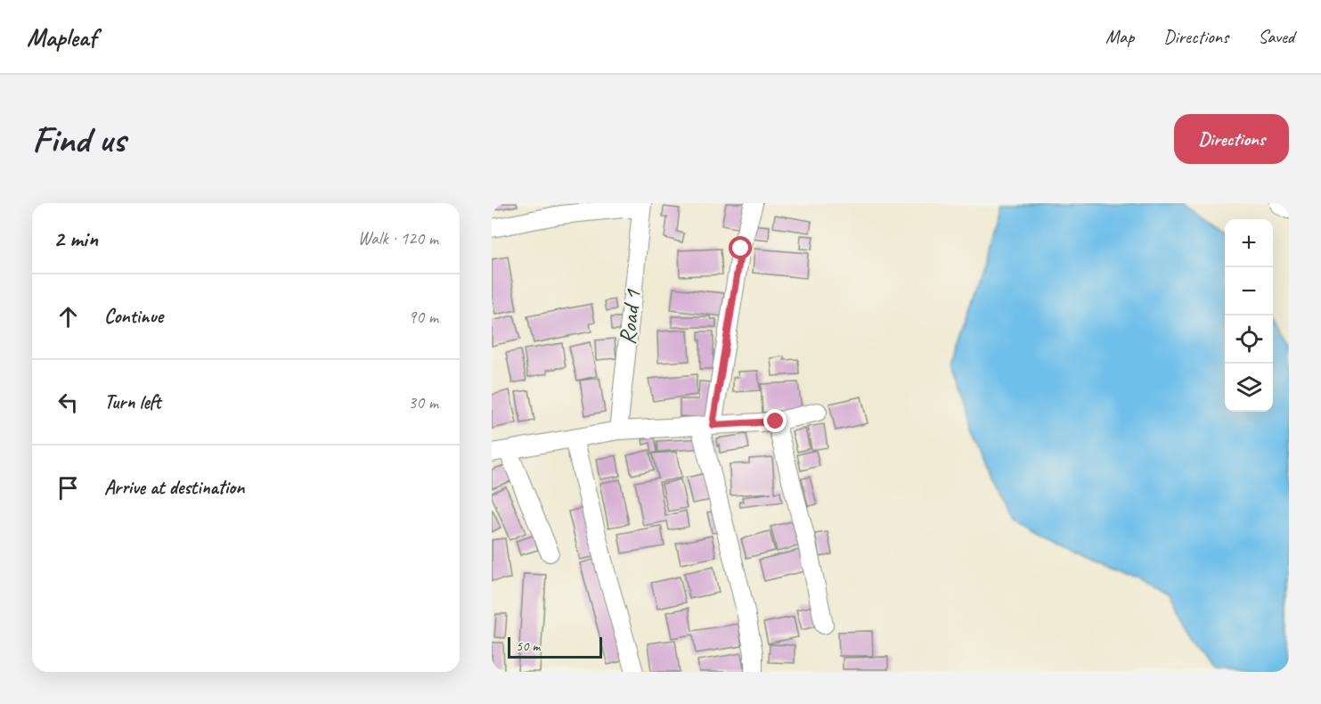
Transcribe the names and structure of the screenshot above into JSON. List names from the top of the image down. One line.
{"streets":{"street":["Road 1"]},"scale_bar":"50 m","page":{"header":"Mapleaf","nav":["Map","Directions","Saved"],"buttons":"Directions","title":"Find us","heading":["2 min","Walk · 120 m"],"map_buttons":["+","−"],"list":[["Continue","90 m"],["Turn left","30 m"],"Arrive at destination"],"scale":"50 m"}}
